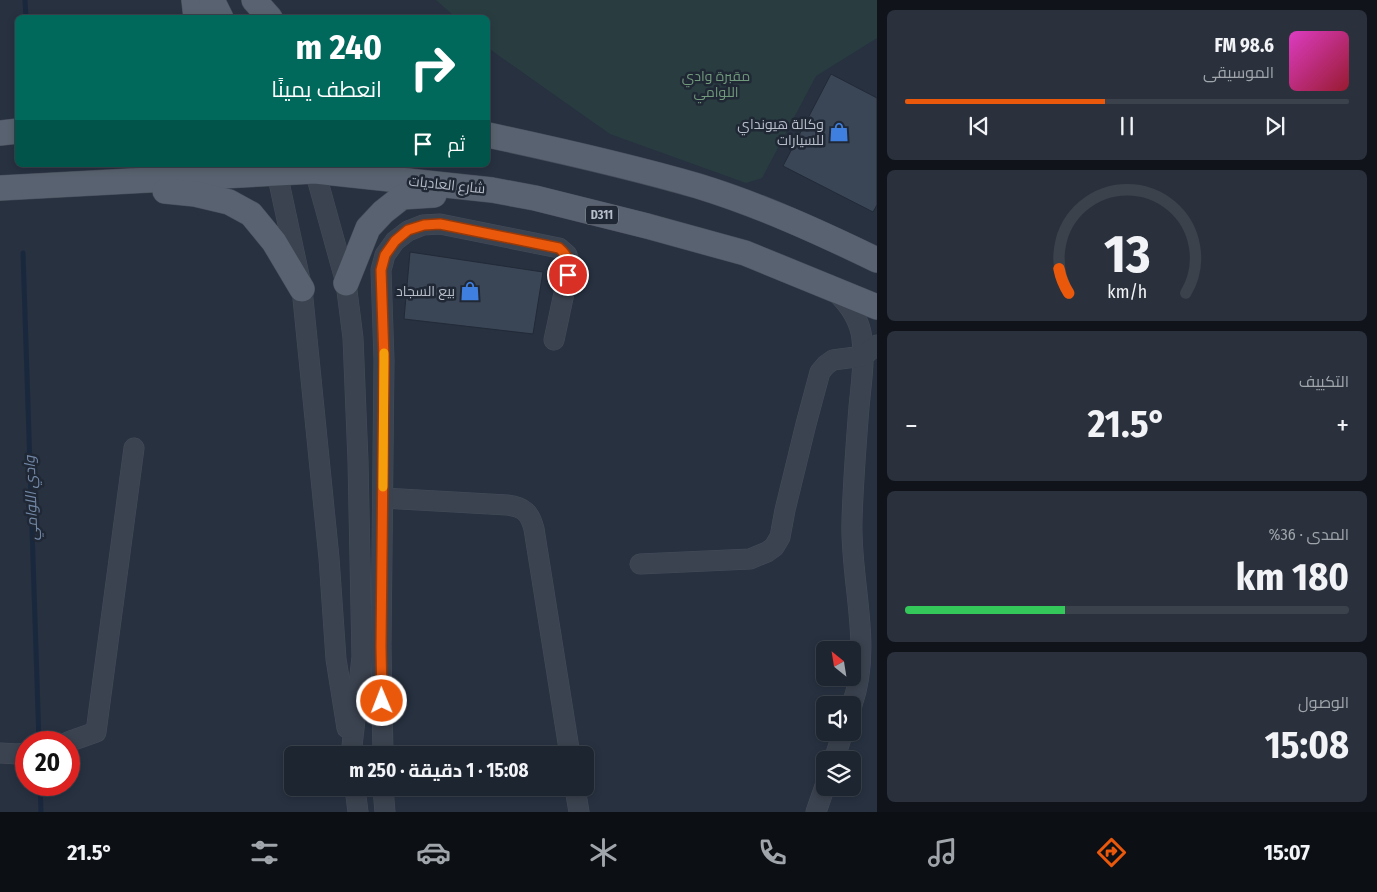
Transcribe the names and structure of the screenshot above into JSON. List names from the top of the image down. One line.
{"streets":{"main road":["شارع العاديات","D311"]},"water":["وادي اللوامي"],"parks":["مقبرة وادي اللوامي"],"places":{"shop":["وكالة هيونداي للسيارات","بيع السجاد"]},"north":"top left","page":{"turn":["240 m","انعطف يمينًا"],"song":["98.6 FM","الموسيقى"],"then":"ثم","tile":["التكييف",["المدى · 36%","180 km"],["الوصول","15:08"]],"heat":["−","21.5°","+"],"limit":"20","trip":"15:08 · 1 دقيقة · 250 m","tabs":["15:07","21.5°"],"gauge":["13","km/h"]}}
